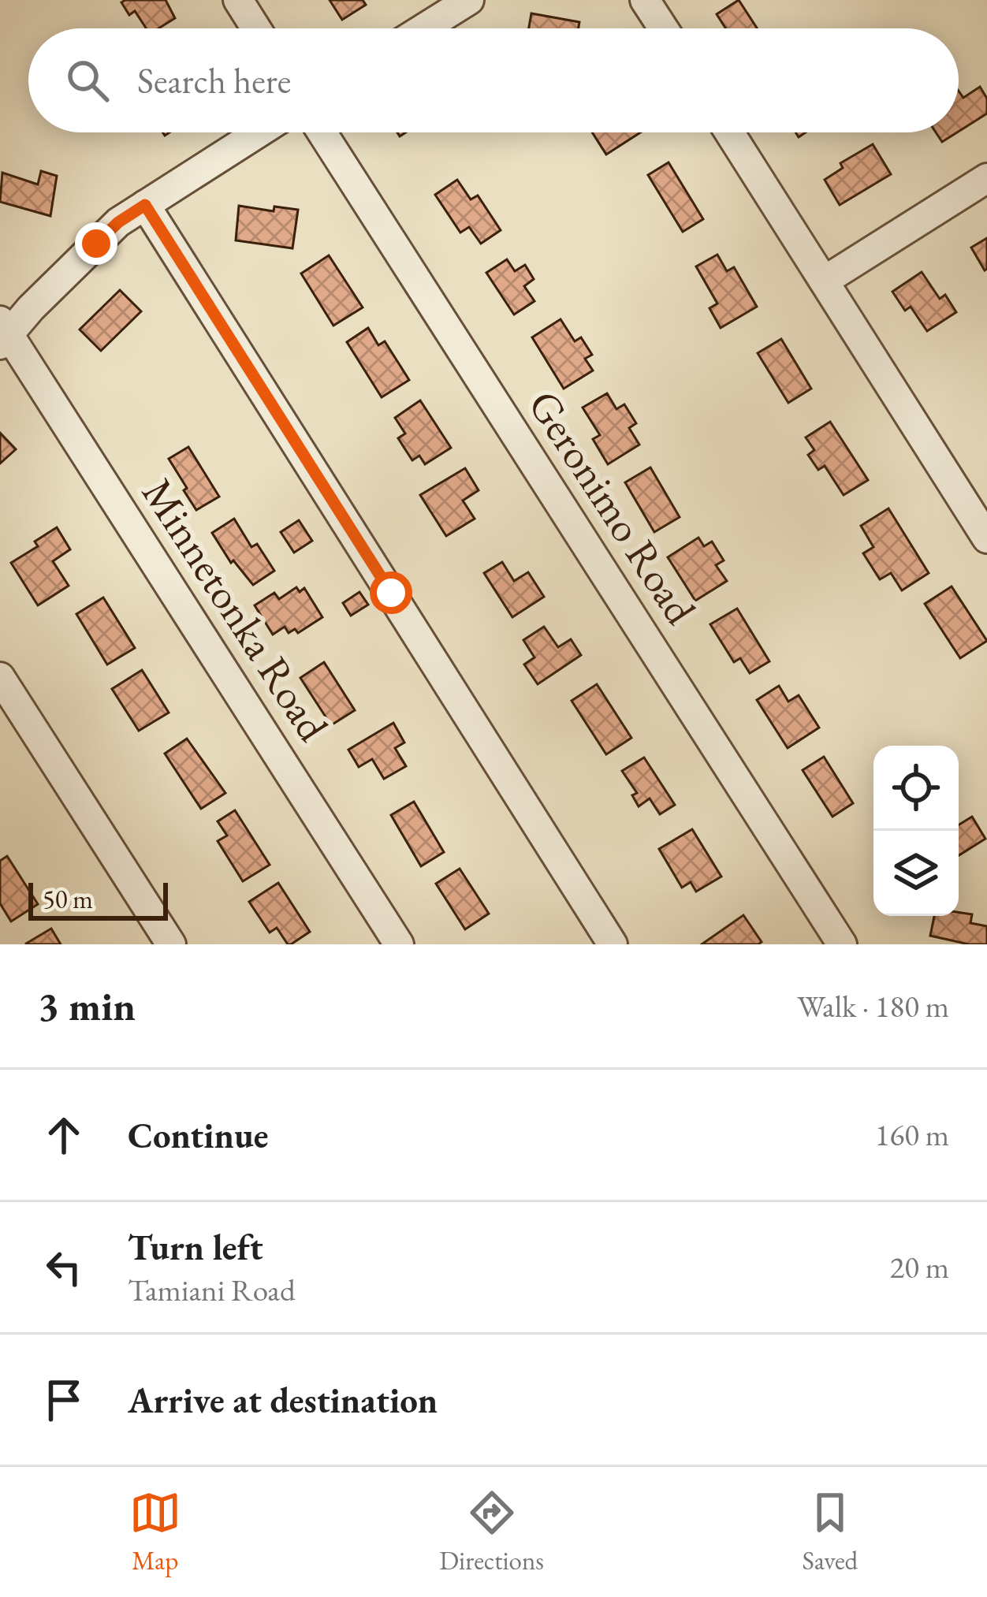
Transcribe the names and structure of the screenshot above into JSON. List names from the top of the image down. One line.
{"streets":{"street":["Geronimo Road","Minnetonka Road"]},"scale_bar":"50 m","page":{"search":"Search here","scale":"50 m","heading":["3 min","Walk · 180 m"],"list":[["Continue","160 m"],["Turn left","Tamiani Road","20 m"],"Arrive at destination"],"nav":["Map","Directions","Saved"]}}
